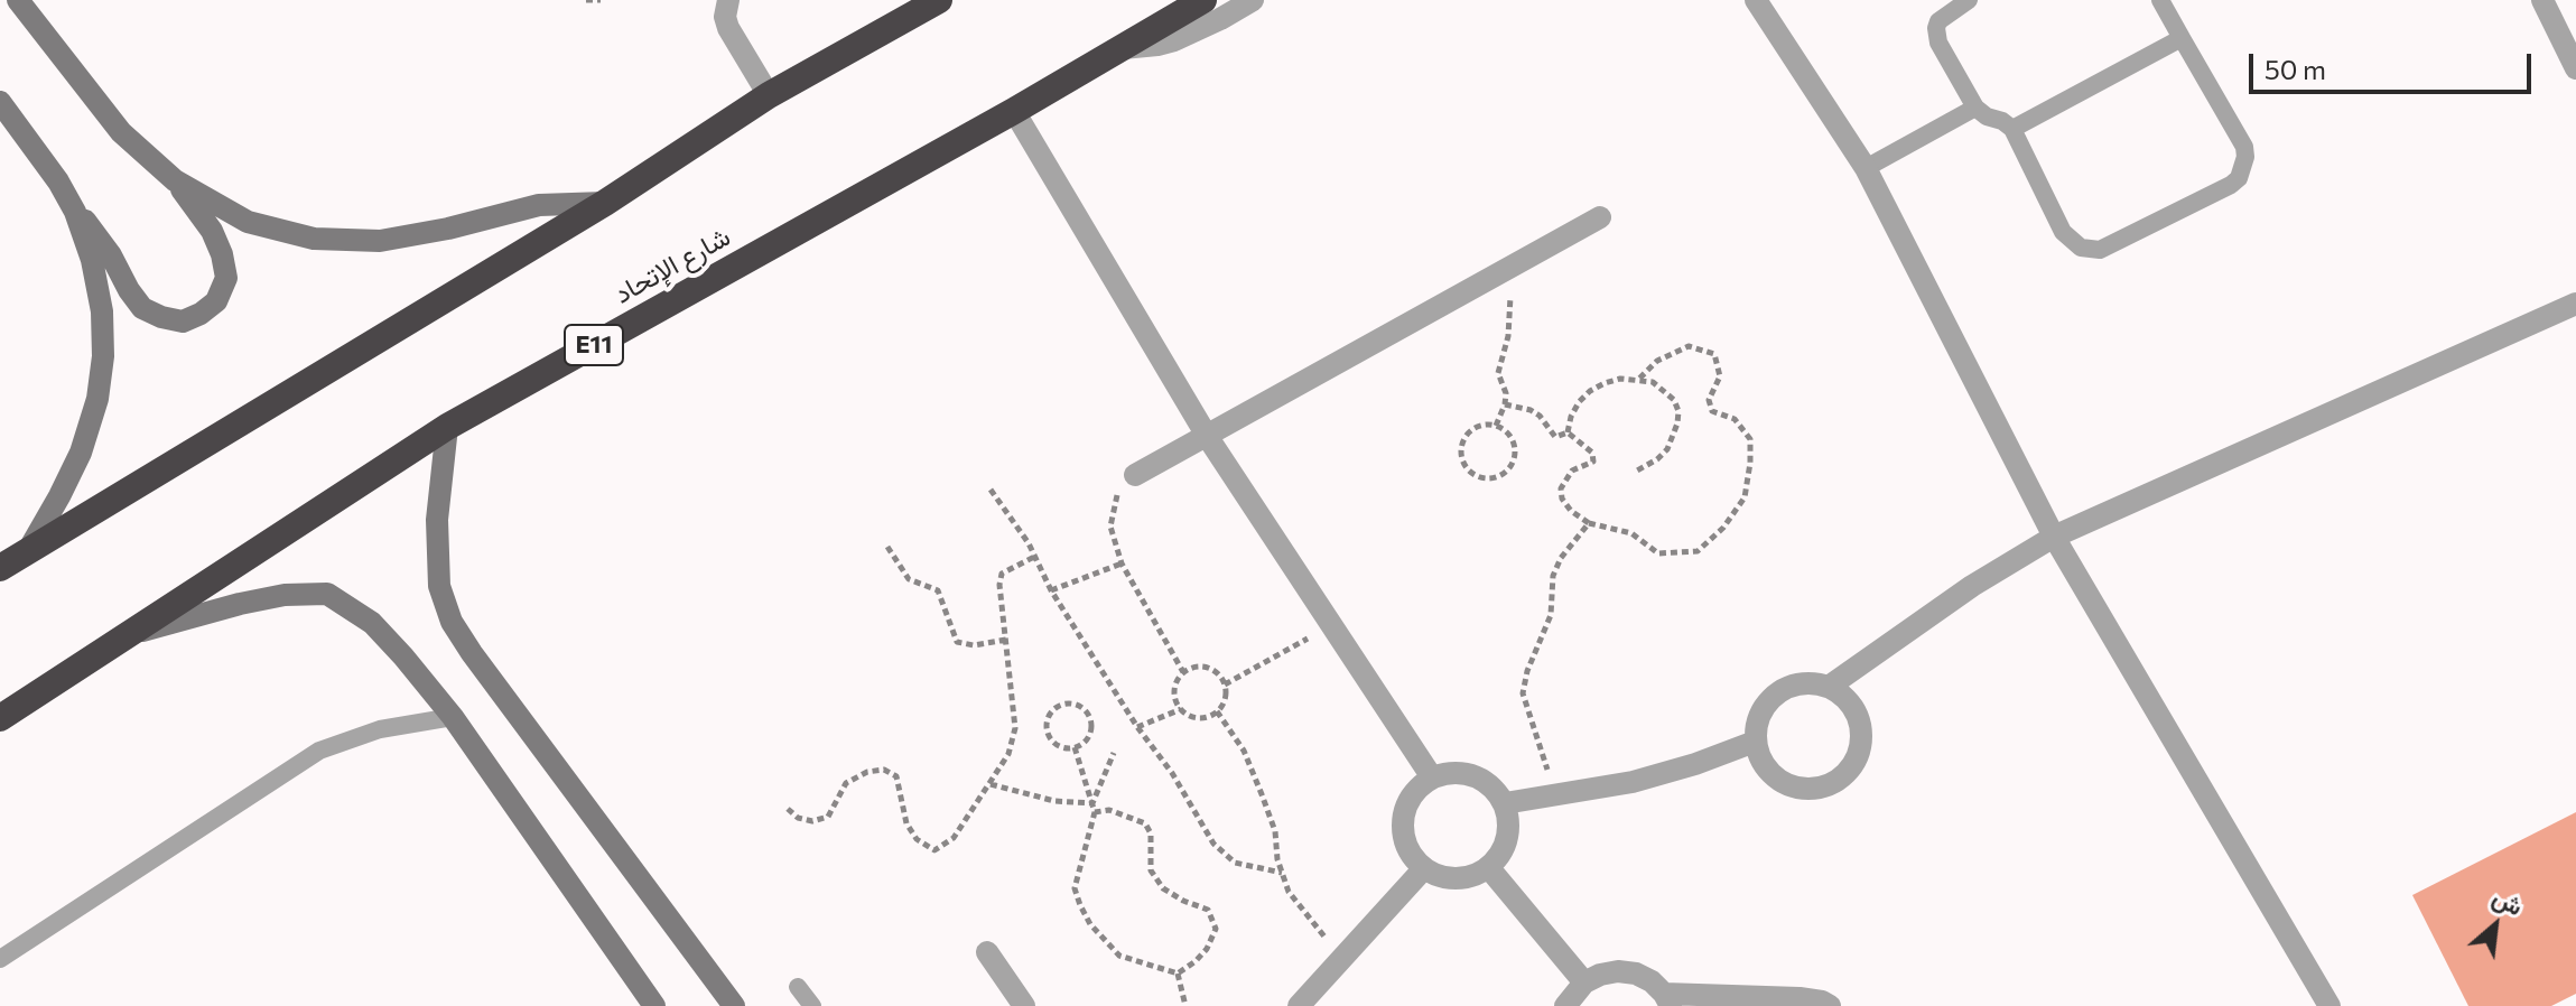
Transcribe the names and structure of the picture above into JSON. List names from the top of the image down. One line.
{"streets":{"highway":["شارع الإتحاد","E11"]},"scale_bar":"50 m","north":"top right"}
